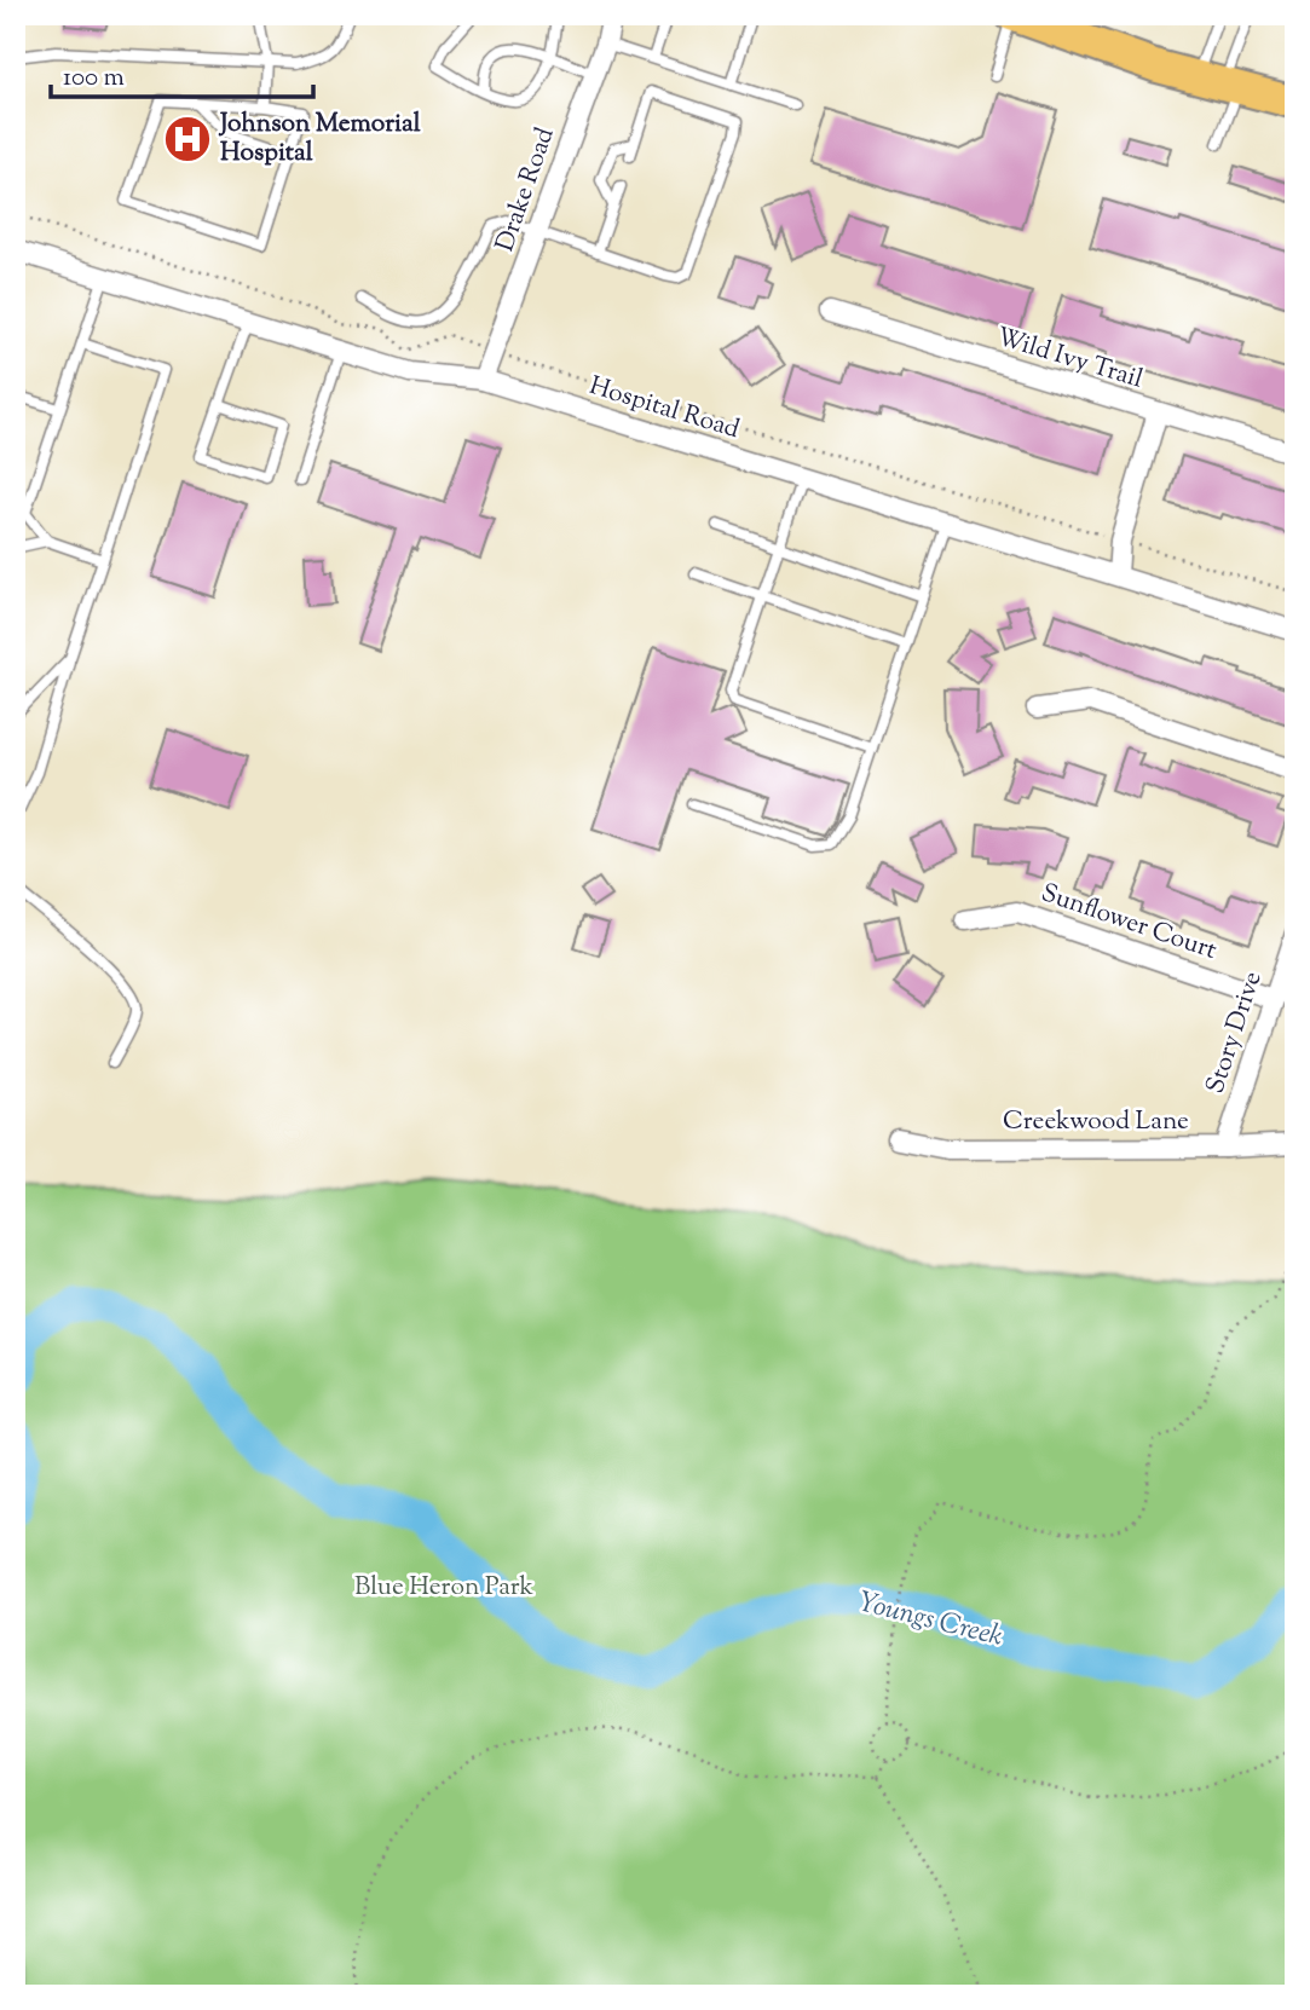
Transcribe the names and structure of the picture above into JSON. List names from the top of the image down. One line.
{"streets":{"street":["Drake Road","Wild Ivy Trail","Hospital Road","Sunflower Court","Story Drive","Creekwood Lane"]},"crossings":[["Drake Road","Hospital Road"],["Sunflower Court","Story Drive"],["Story Drive","Creekwood Lane"]],"water":["Youngs Creek"],"parks":["Blue Heron Park"],"places":{"hospital":["Johnson Memorial Hospital"]},"scale_bar":"100 m"}
